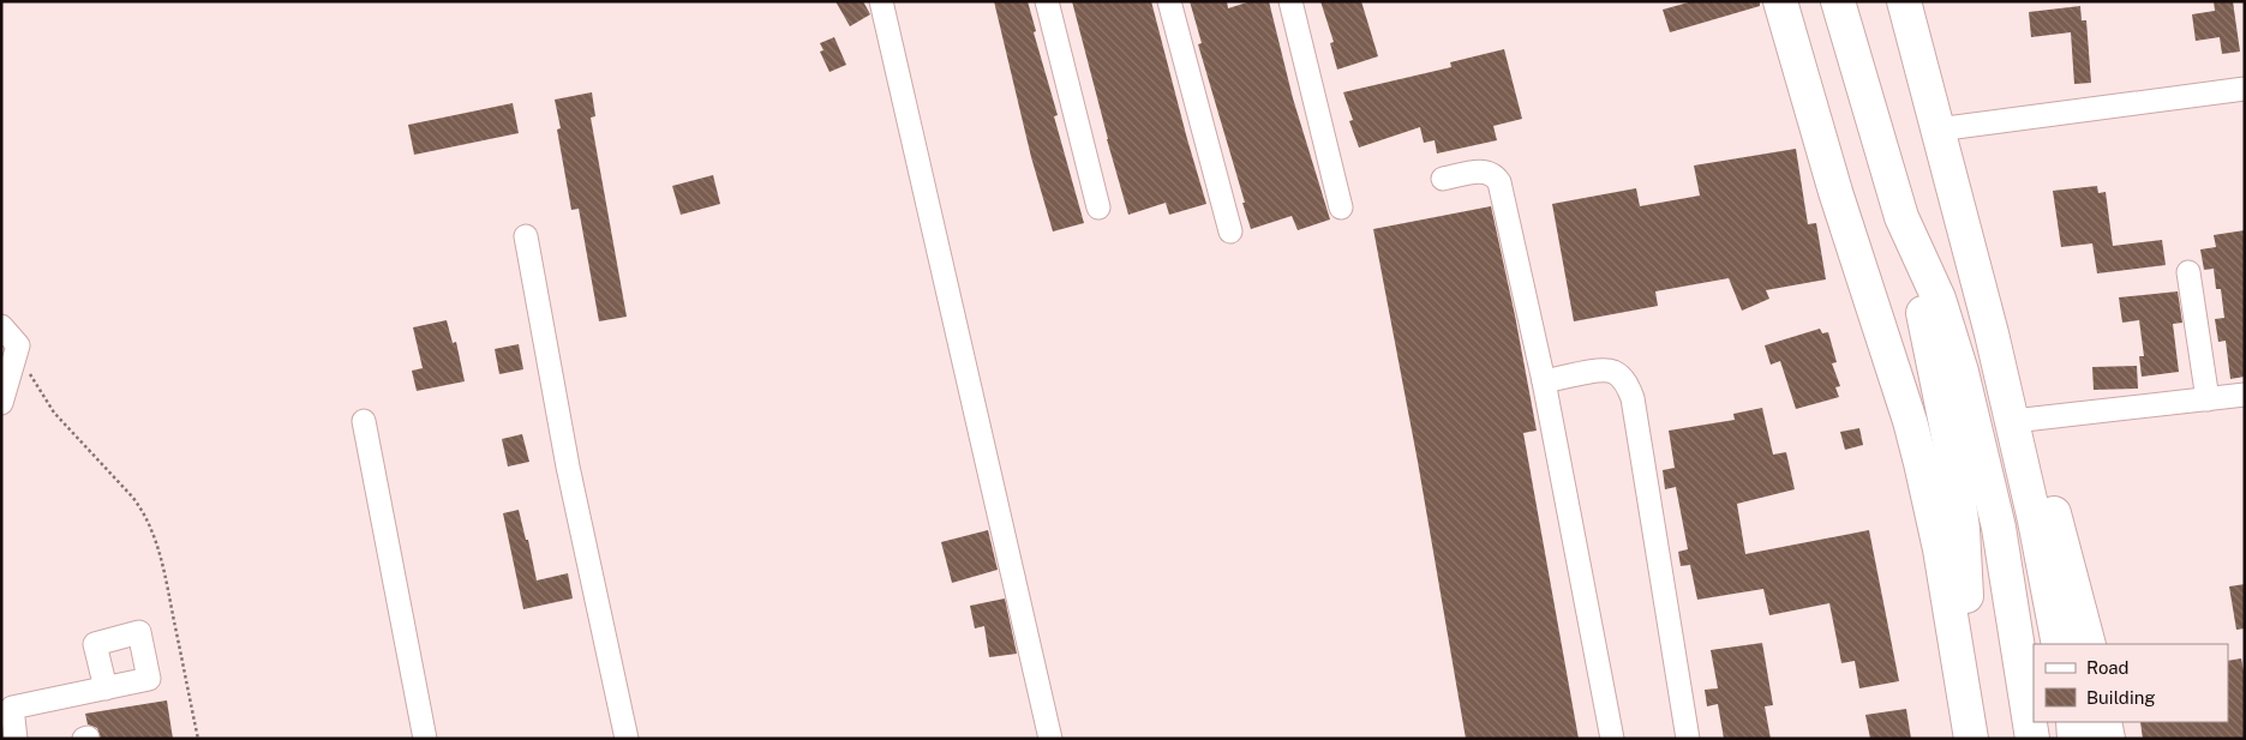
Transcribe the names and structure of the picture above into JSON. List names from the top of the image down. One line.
{"legend":["Road","Building"]}
